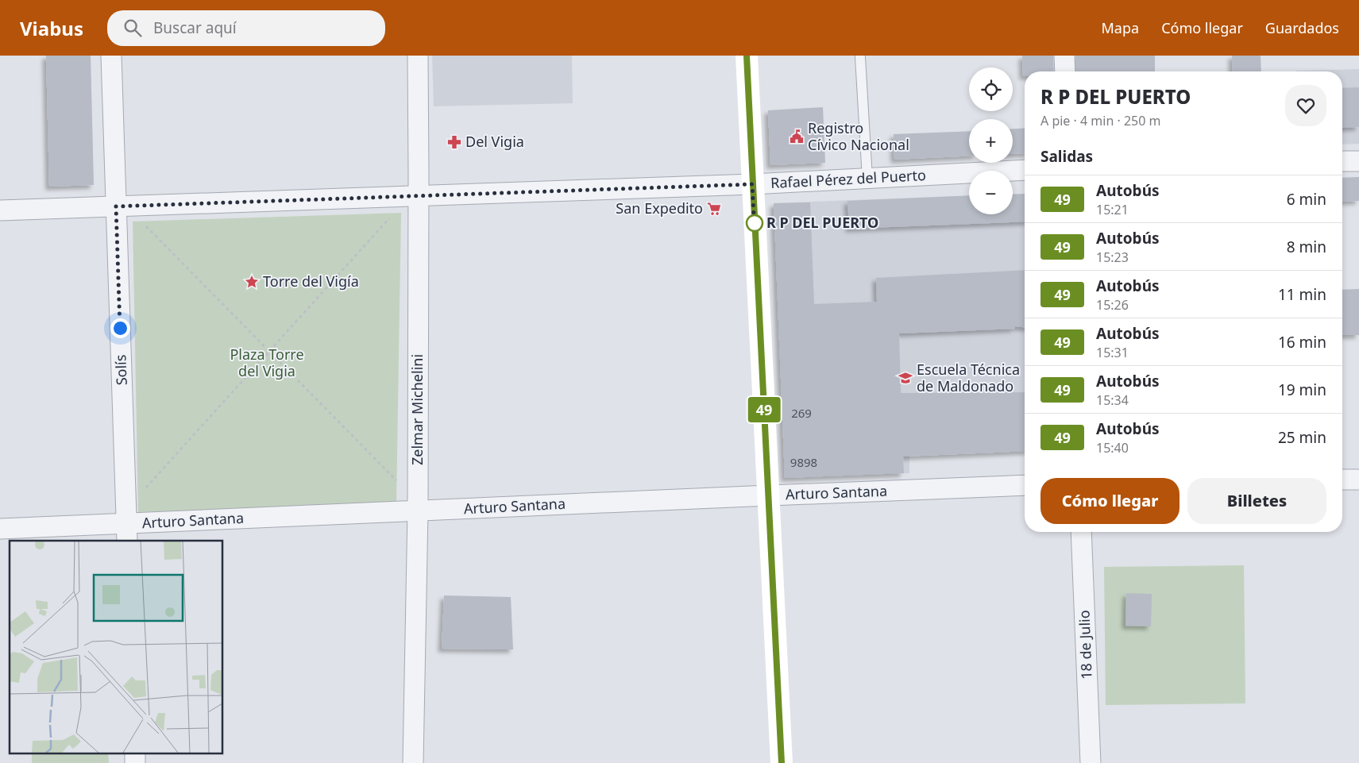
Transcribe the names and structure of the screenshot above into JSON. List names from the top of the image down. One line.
{"streets":{"street":["Rafael Pérez del Puerto","Solís","Zelmar Michelini","Arturo Santana","18 de Julio"]},"crossings":[["Rafael Pérez del Puerto","Solís"],["Rafael Pérez del Puerto","Zelmar Michelini"],["Solís","Arturo Santana"],["Zelmar Michelini","Arturo Santana"]],"parks":["Plaza Torre del Vigia"],"places":{"public building":["Registro Cívico Nacional"],"pharmacy":["Del Vigia"],"supermarket":["San Expedito"],"other":["R P DEL PUERTO"],"place":["Torre del Vigía"],"school or university":["Escuela Técnica de Maldonado"]},"lines":["bus line 49"],"house_numbers":["269","9898"],"page":{"header":"Viabus","search":"Buscar aquí","nav":["Mapa","Cómo llegar","Guardados"],"on_map":"49","map_buttons":["+","−"],"heading":[["R P DEL PUERTO","A pie · 4 min · 250 m"],"Salidas"],"list":[{"mark":"49","name":"Autobús","note":"15:21","value":"6 min"},{"mark":"49","name":"Autobús","note":"15:23","value":"8 min"},{"mark":"49","name":"Autobús","note":"15:26","value":"11 min"},{"mark":"49","name":"Autobús","note":"15:31","value":"16 min"},{"mark":"49","name":"Autobús","note":"15:34","value":"19 min"},{"mark":"49","name":"Autobús","note":"15:40","value":"25 min"}],"buttons":["Cómo llegar","Billetes"]}}
